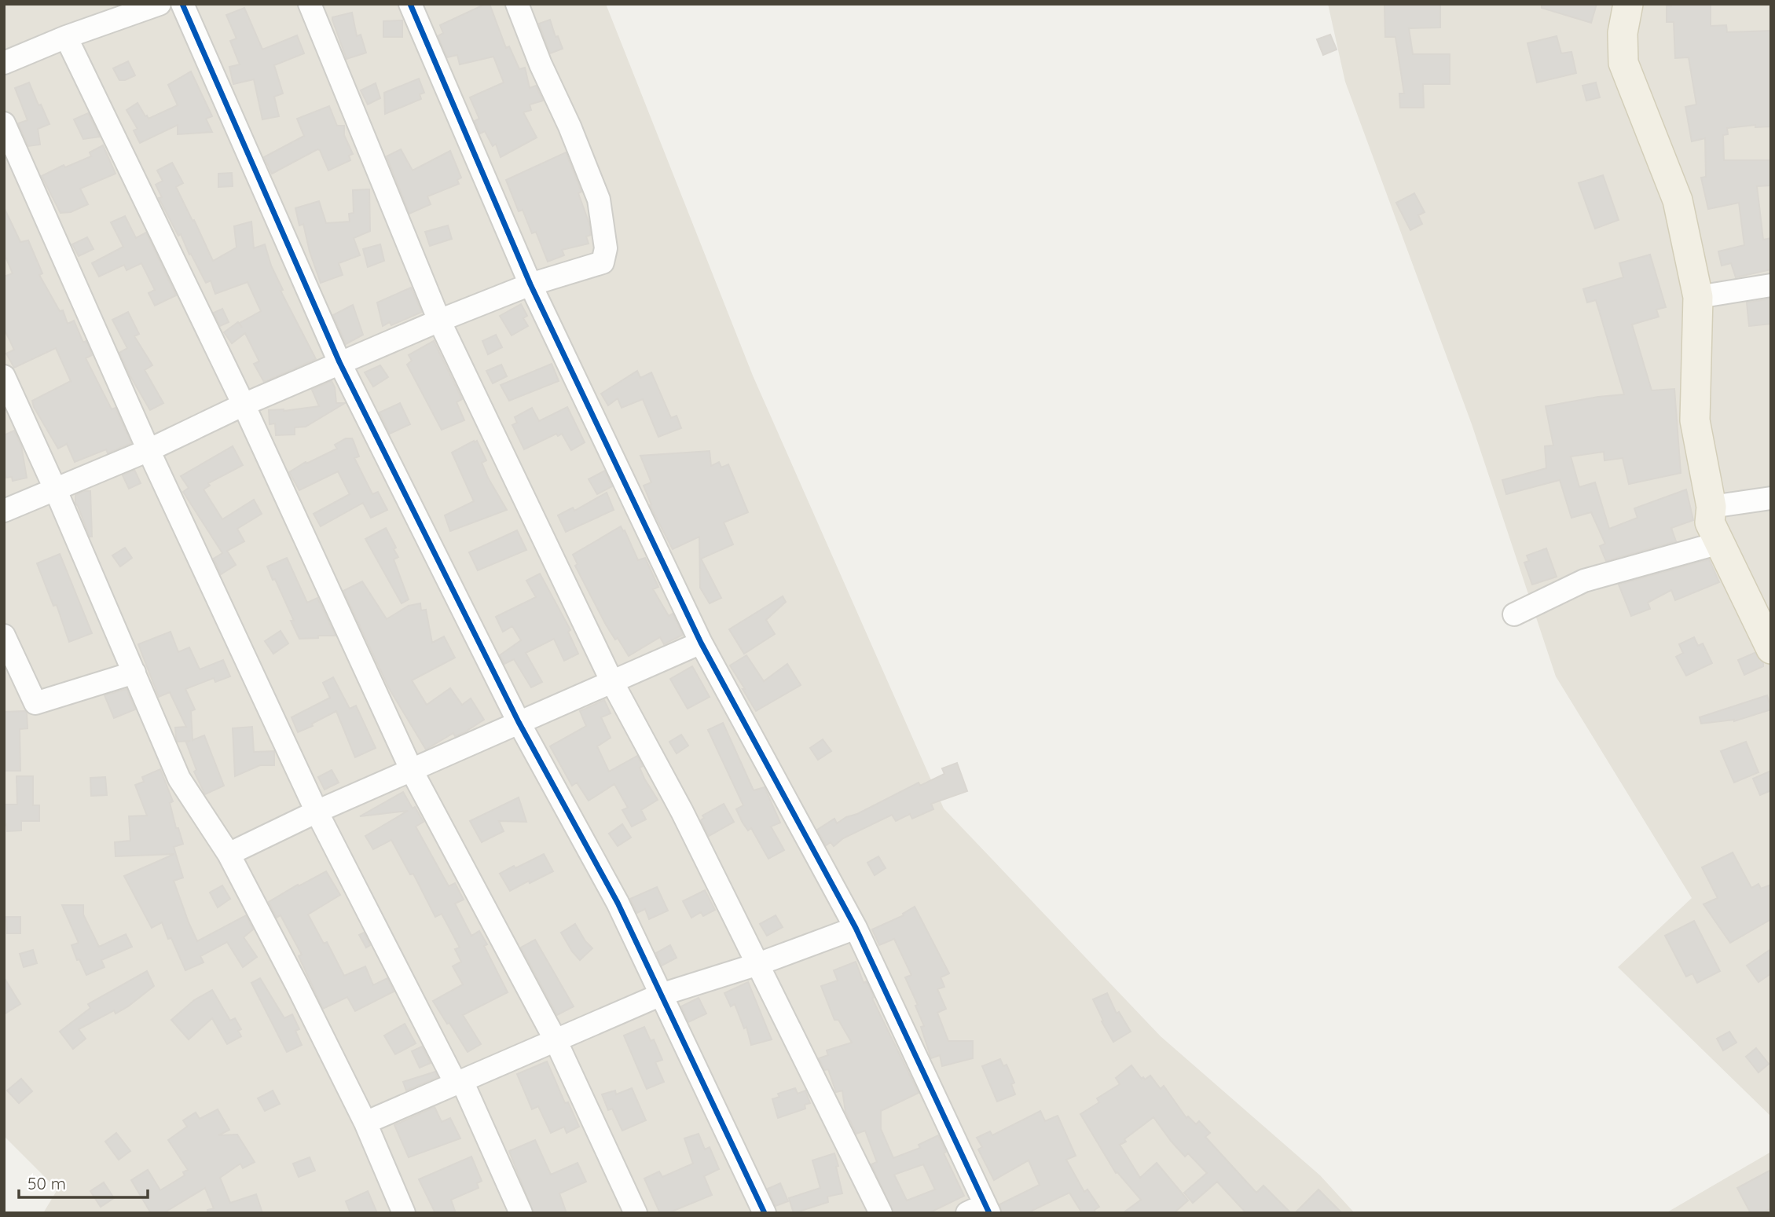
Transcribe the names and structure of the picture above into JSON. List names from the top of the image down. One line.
{"scale_bar":"50 m"}
